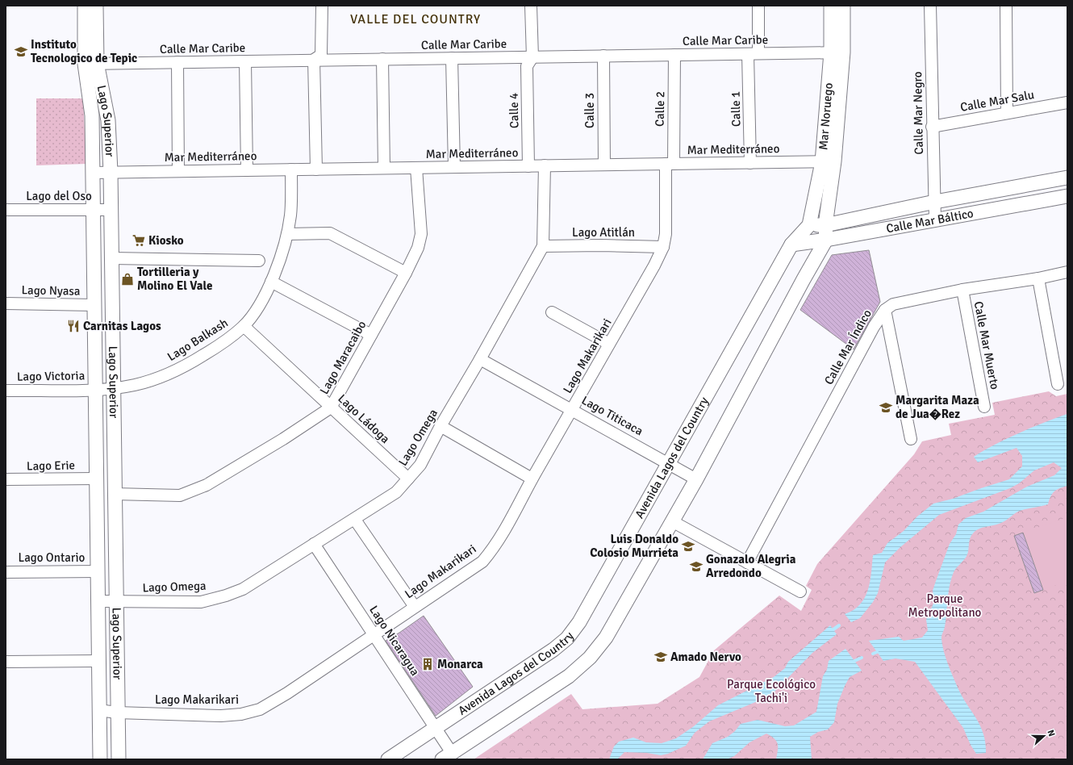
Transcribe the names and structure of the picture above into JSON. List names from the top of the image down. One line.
{"streets":{"street":["Calle Mar Caribe","Calle Mar Salu","Calle 2","Calle 1","Calle 4","Calle 3","Calle Mar Negro","Mar Noruego","Lago Superior","Mar Mediterráneo","Lago del Oso","Calle Mar Báltico","Lago Atitlán","Lago Nyasa","Lago Balkash","Calle Mar Muerto","Calle Mar Índico","Lago Makarikari","Lago Maracaibo","Lago Victoria","Lago Titicaca","Lago Ládoga","Lago Omega","Avenida Lagos del Country","Lago Erie","Lago Ontario","Lago Nicaragua"]},"crossings":[["Calle Mar Caribe","Calle 2"],["Calle Mar Caribe","Calle 1"],["Calle Mar Caribe","Calle 4"],["Calle Mar Caribe","Calle 3"],["Calle Mar Caribe","Mar Noruego"],["Calle Mar Caribe","Lago Superior"],["Calle Mar Salu","Calle Mar Negro"],["Calle 2","Mar Mediterráneo"],["Calle 2","Lago Makarikari"],["Calle 1","Mar Mediterráneo"],["Calle 4","Mar Mediterráneo"],["Calle 3","Mar Mediterráneo"],["Calle Mar Negro","Calle Mar Báltico"],["Mar Noruego","Mar Mediterráneo"],["Mar Noruego","Calle Mar Báltico"],["Mar Noruego","Avenida Lagos del Country"],["Lago Superior","Mar Mediterráneo"],["Lago Superior","Lago del Oso"],["Lago Superior","Lago Nyasa"],["Lago Superior","Lago Balkash"],["Lago Superior","Lago Makarikari"],["Lago Superior","Lago Maracaibo"],["Lago Superior","Lago Victoria"],["Lago Superior","Lago Omega"],["Lago Superior","Lago Erie"],["Lago Superior","Lago Ontario"],["Mar Mediterráneo","Lago Balkash"],["Mar Mediterráneo","Lago Makarikari"],["Mar Mediterráneo","Lago Maracaibo"],["Mar Mediterráneo","Lago Omega"],["Calle Mar Báltico","Avenida Lagos del Country"],["Lago Atitlán","Lago Makarikari"],["Lago Atitlán","Lago Omega"],["Lago Balkash","Lago Victoria"],["Lago Balkash","Lago Ládoga"],["Calle Mar Muerto","Calle Mar Índico"],["Lago Makarikari","Lago Titicaca"],["Lago Makarikari","Lago Nicaragua"],["Lago Maracaibo","Lago Ládoga"],["Lago Titicaca","Lago Omega"],["Lago Titicaca","Avenida Lagos del Country"],["Lago Ládoga","Lago Omega"],["Lago Omega","Lago Nicaragua"],["Avenida Lagos del Country","Lago Nicaragua"]],"districts":["VALLE DEL COUNTRY"],"parks":["Parque Metropolitano","Parque Ecológico Tachi'i"],"places":{"school or university":["Instituto Tecnologico de Tepic","Margarita Maza de Jua�Rez","Luis Donaldo Colosio Murrieta","Gonazalo Alegria Arredondo","Amado Nervo"],"supermarket":["Kiosko"],"shop":["Tortilleria y Molino El Vale"],"restaurant":["Carnitas Lagos"],"building":["Monarca"]},"north":"right"}
